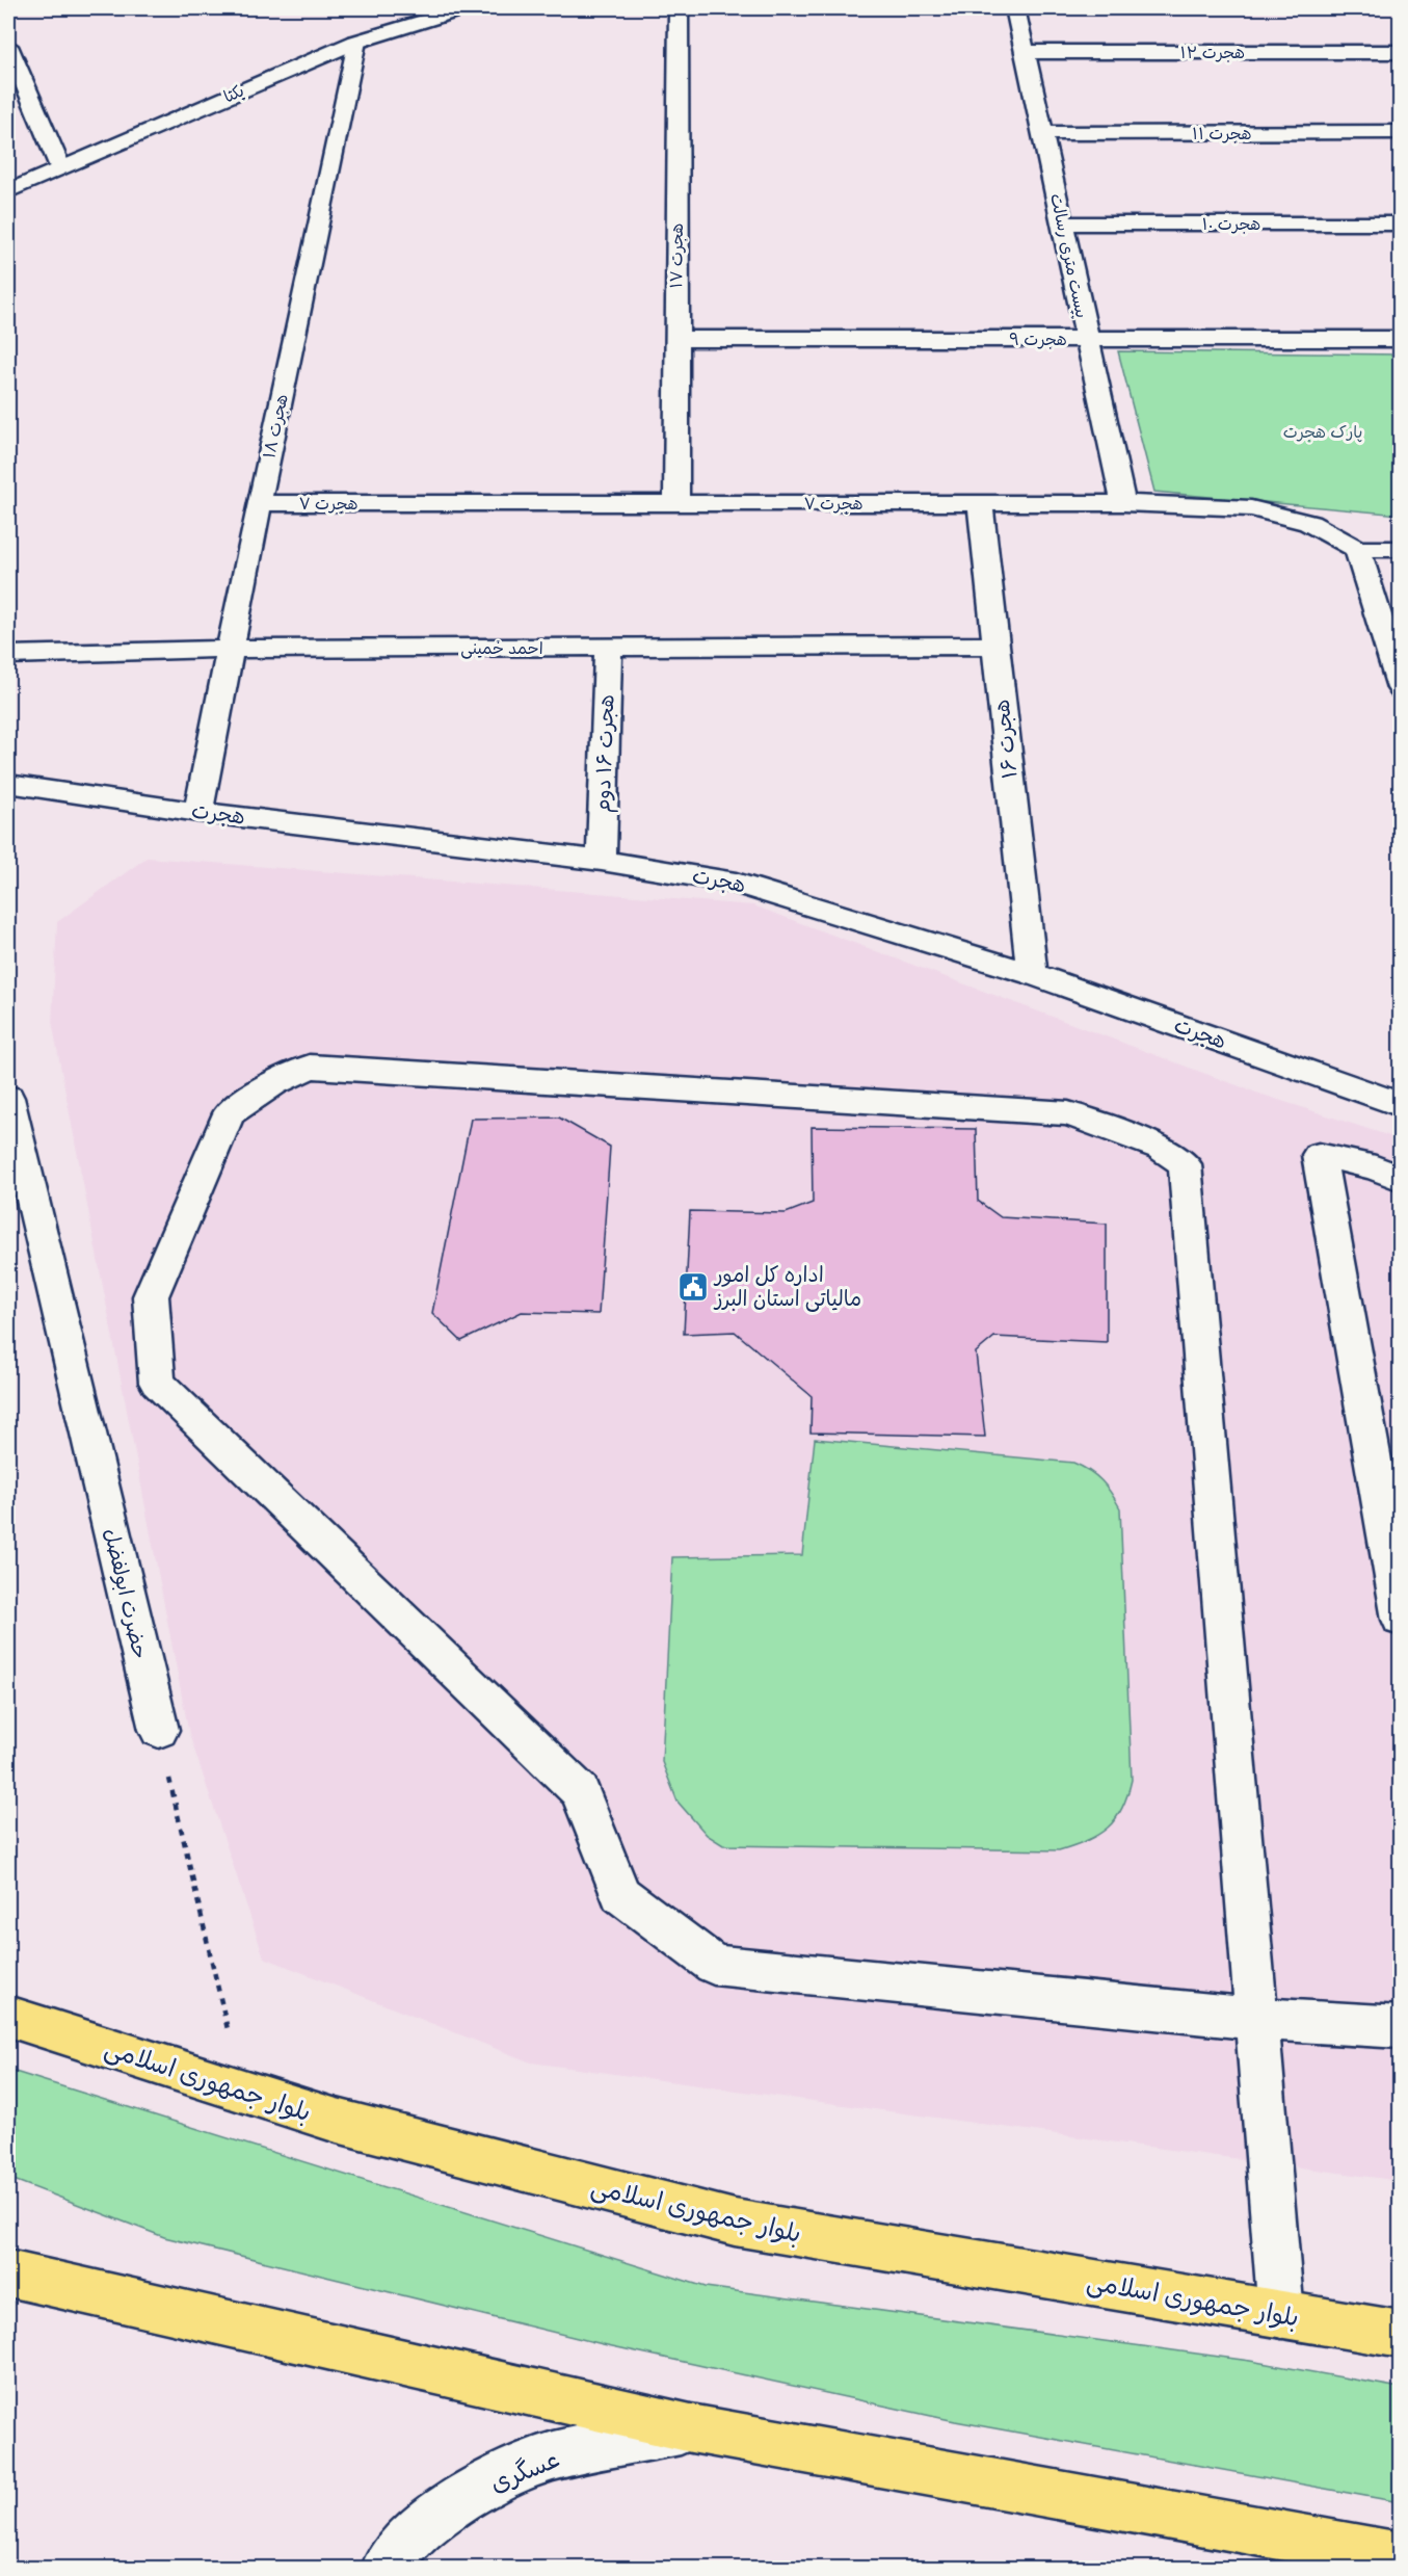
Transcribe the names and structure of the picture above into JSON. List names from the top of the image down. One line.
{"streets":{"main road":["بلوار جمهوری اسلامی"],"street":["هجرت ۱۲","یکتا","هجرت ۱۱","هجرت ۱۰","هجرت ۱۷","بیست متری رسالت","هجرت ۹","هجرت ۱۸","هجرت ۷","احمد خمینی","هجرت ۱۶","هجرت ۱۶ دوم","هجرت","حضرت ابولفضل","عسگری"]},"crossings":[["هجرت ۱۲","بیست متری رسالت"],["یکتا","هجرت ۱۸"],["هجرت ۱۱","بیست متری رسالت"],["هجرت ۱۰","بیست متری رسالت"],["هجرت ۱۷","هجرت ۹"],["هجرت ۱۷","هجرت ۷"],["بیست متری رسالت","هجرت ۹"],["بیست متری رسالت","هجرت ۷"],["هجرت ۱۸","هجرت ۷"],["هجرت ۱۸","احمد خمینی"],["هجرت ۱۸","هجرت"],["هجرت ۷","هجرت ۱۶"],["احمد خمینی","هجرت ۱۶"],["احمد خمینی","هجرت ۱۶ دوم"],["هجرت ۱۶","هجرت"],["هجرت ۱۶ دوم","هجرت"]],"parks":["پارک هجرت"],"places":{"public building":["اداره کل امور مالیاتی استان البرز"]}}
